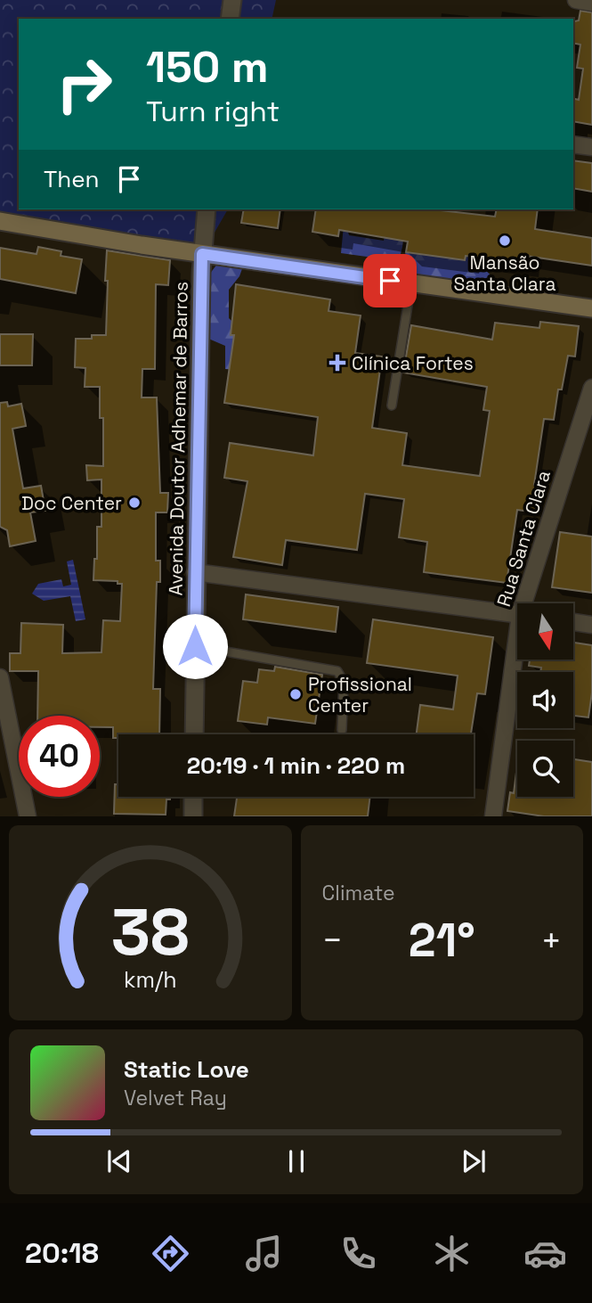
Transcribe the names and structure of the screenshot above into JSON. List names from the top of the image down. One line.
{"streets":{"street":["Avenida Doutor Adhemar de Barros","Rua Santa Clara"]},"places":{"other":["Mansão Santa Clara","Doc Center","Profissional Center"],"health":["Clínica Fortes"]},"north":"bottom","page":{"turn":["150 m","Turn right"],"then":"Then","limit":"40","trip":"20:19 · 1 min · 220 m","tile":"Climate","heat":["−","21°","+"],"song":["Static Love","Velvet Ray"],"tabs":"20:18","gauge":["38","km/h"]}}
